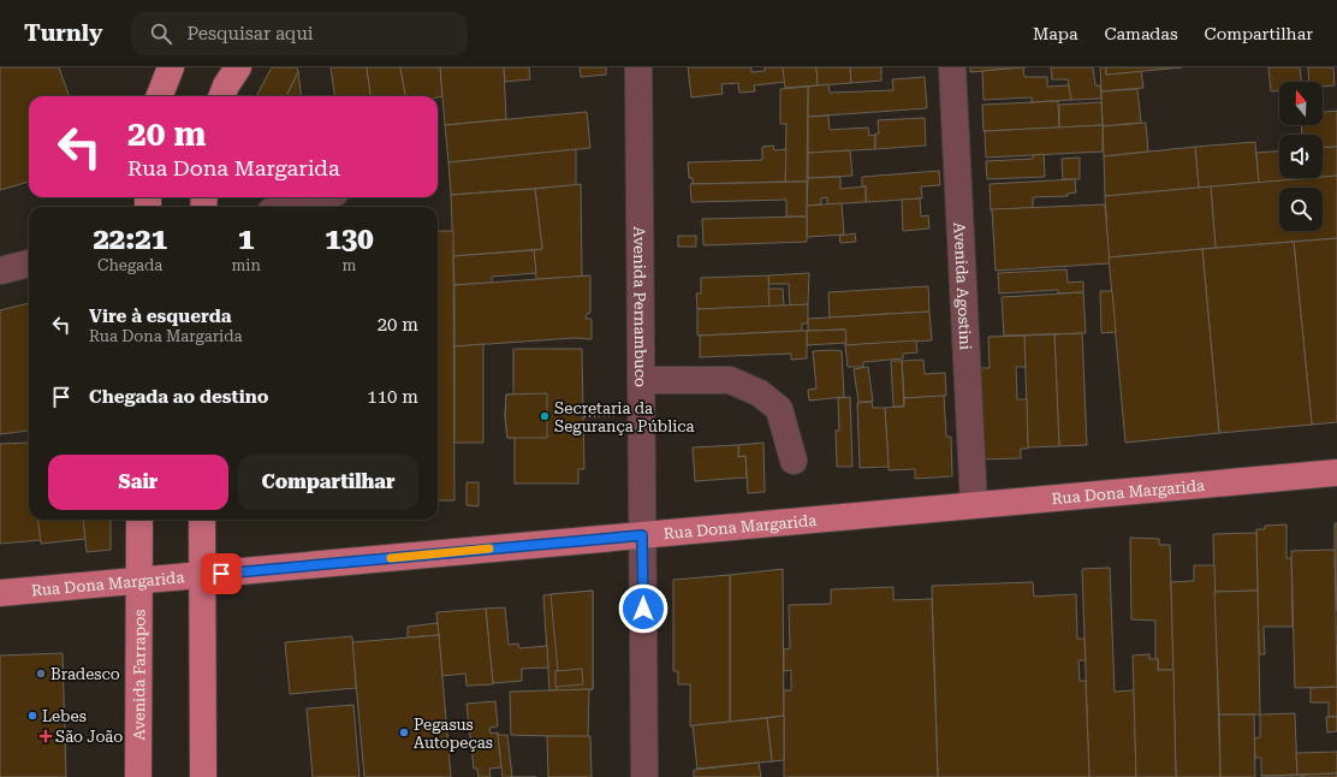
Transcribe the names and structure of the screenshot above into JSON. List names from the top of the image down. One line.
{"streets":{"main road":["Rua Dona Margarida","Avenida Farrapos"],"street":["Avenida Agostini","Avenida Pernambuco"]},"crossings":[["Avenida Agostini","Rua Dona Margarida"],["Avenida Pernambuco","Rua Dona Margarida"],["Rua Dona Margarida","Avenida Farrapos"]],"places":{"other":["Secretaria da Segurança Pública","Bradesco","Lebes","Pegasus Autopeças"],"health":["São João"]},"north":"top","page":{"header":"Turnly","search":"Pesquisar aqui","nav":["Mapa","Camadas","Compartilhar"],"turn":["20 m","Rua Dona Margarida"],"eta":["22:21","Chegada","1","min","130","m"],"list":[{"name":"Vire à esquerda","note":"Rua Dona Margarida","value":"20 m"},{"name":"Chegada ao destino","value":"110 m"}],"buttons":["Sair","Compartilhar"]}}
